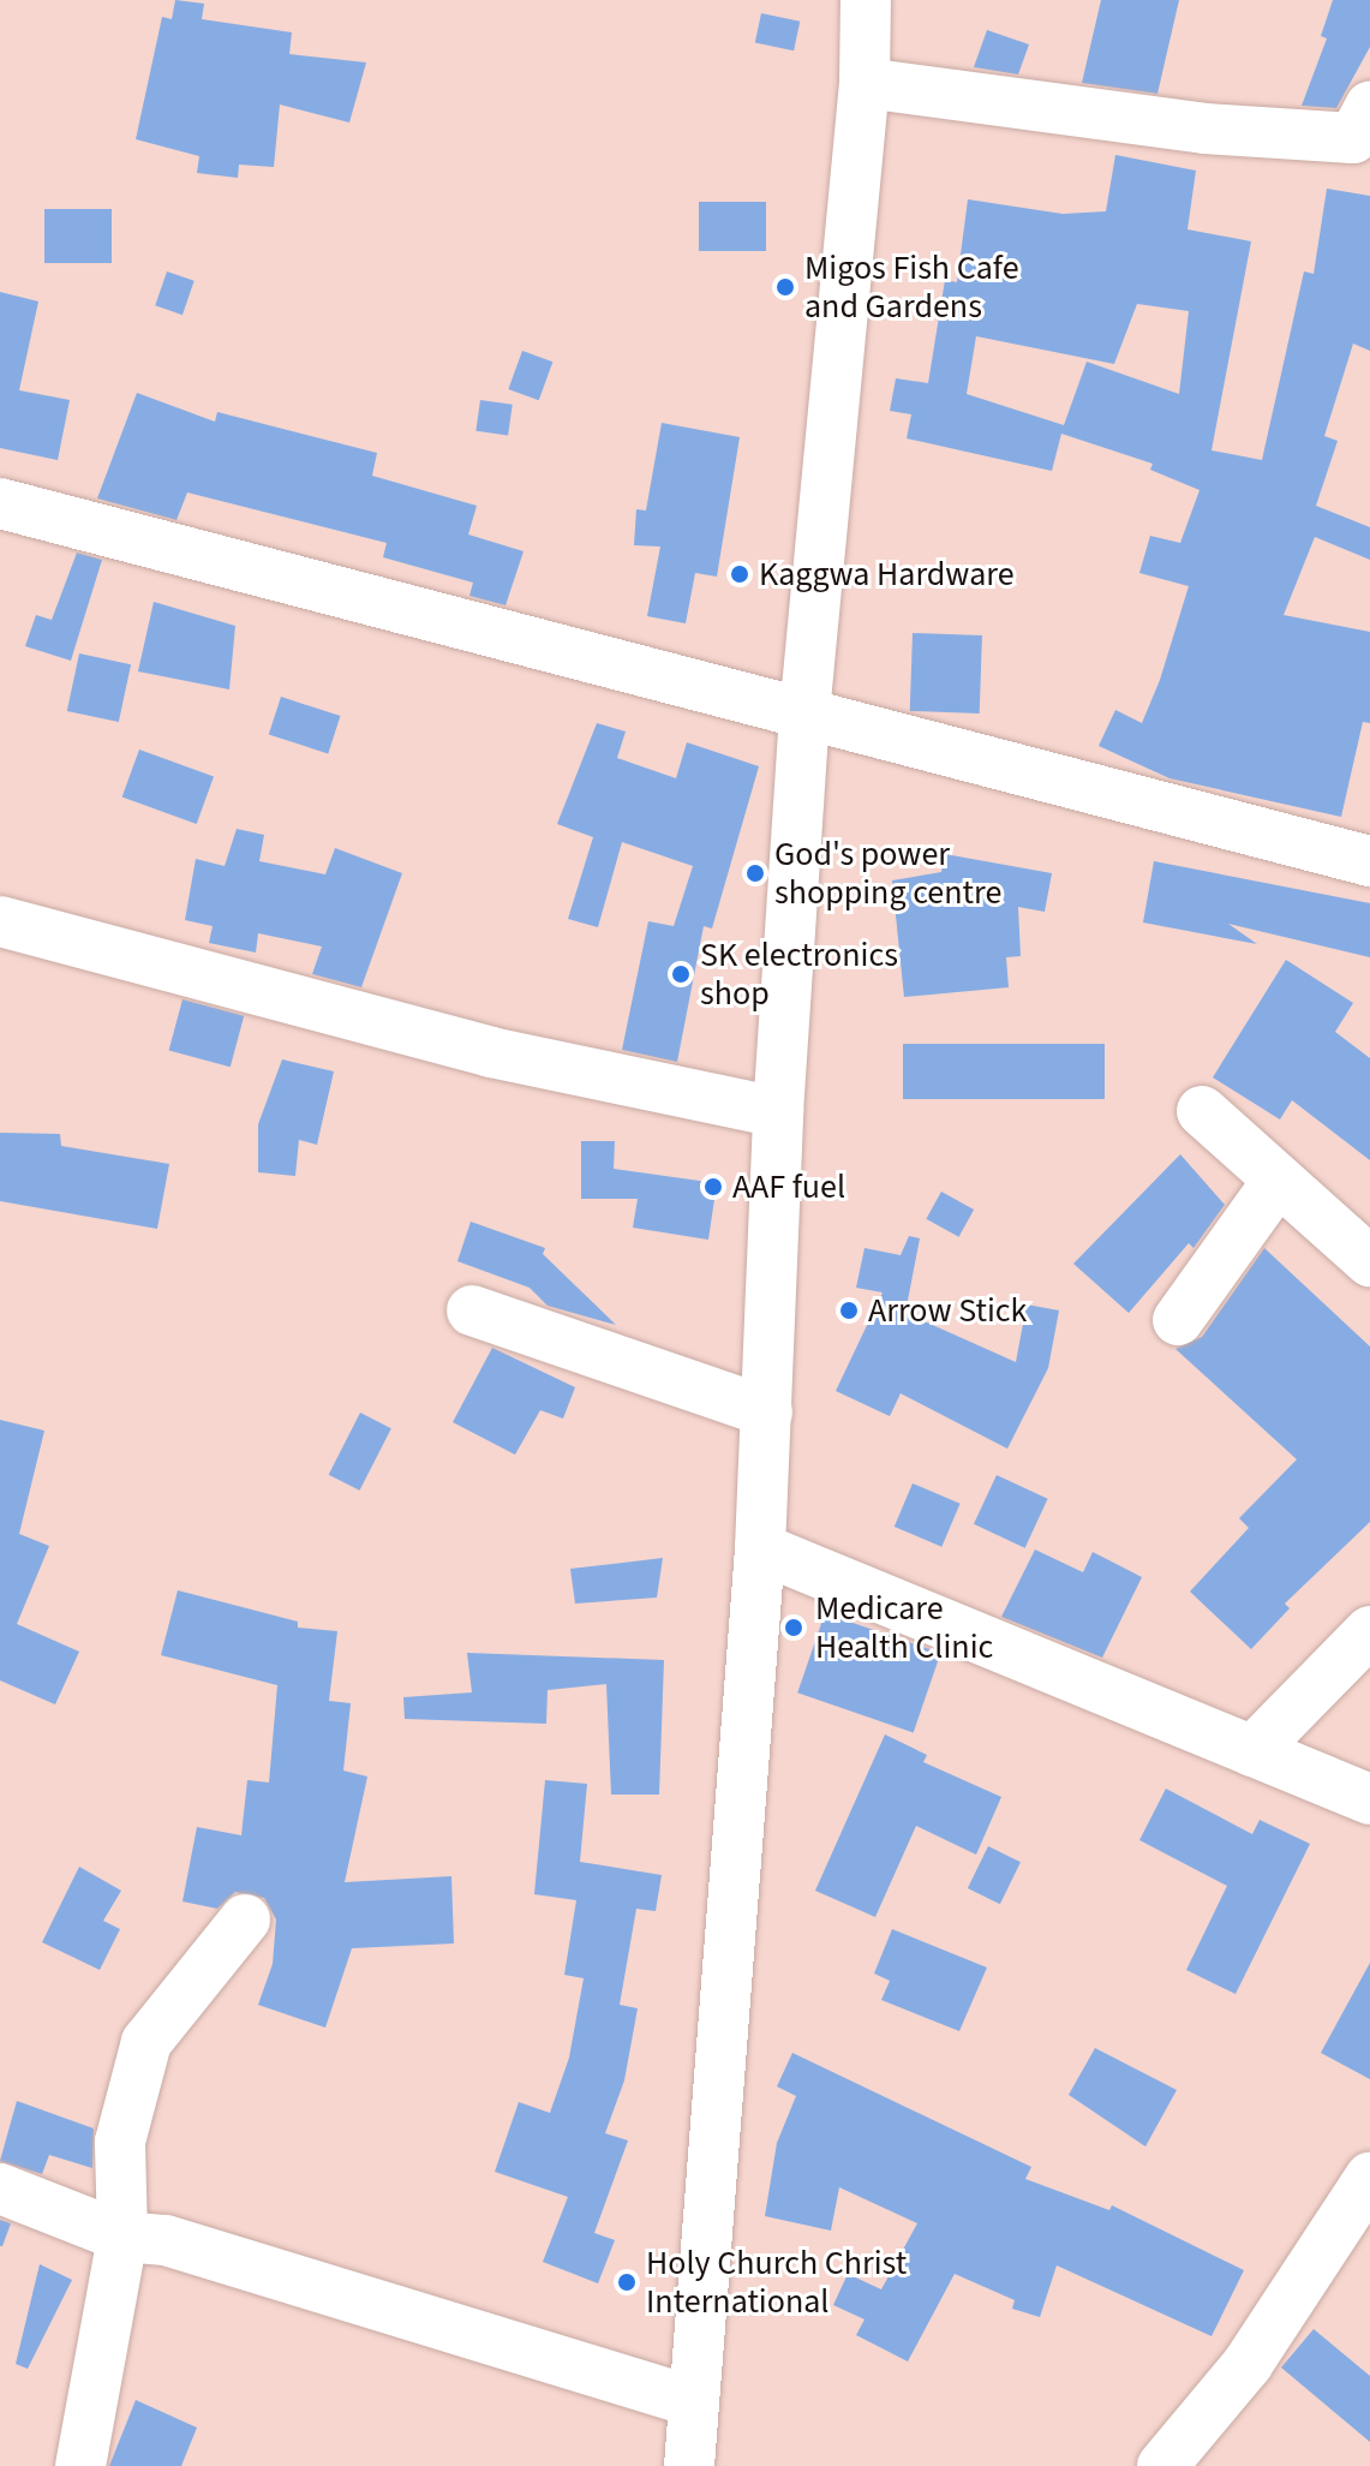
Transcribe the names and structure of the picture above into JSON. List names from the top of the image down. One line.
{"places":["Migos Fish Cafe and Gardens","Kaggwa Hardware","God's power shopping centre","SK electronics shop","AAF fuel","Arrow Stick","Medicare Health Clinic","Holy Church Christ International"]}
